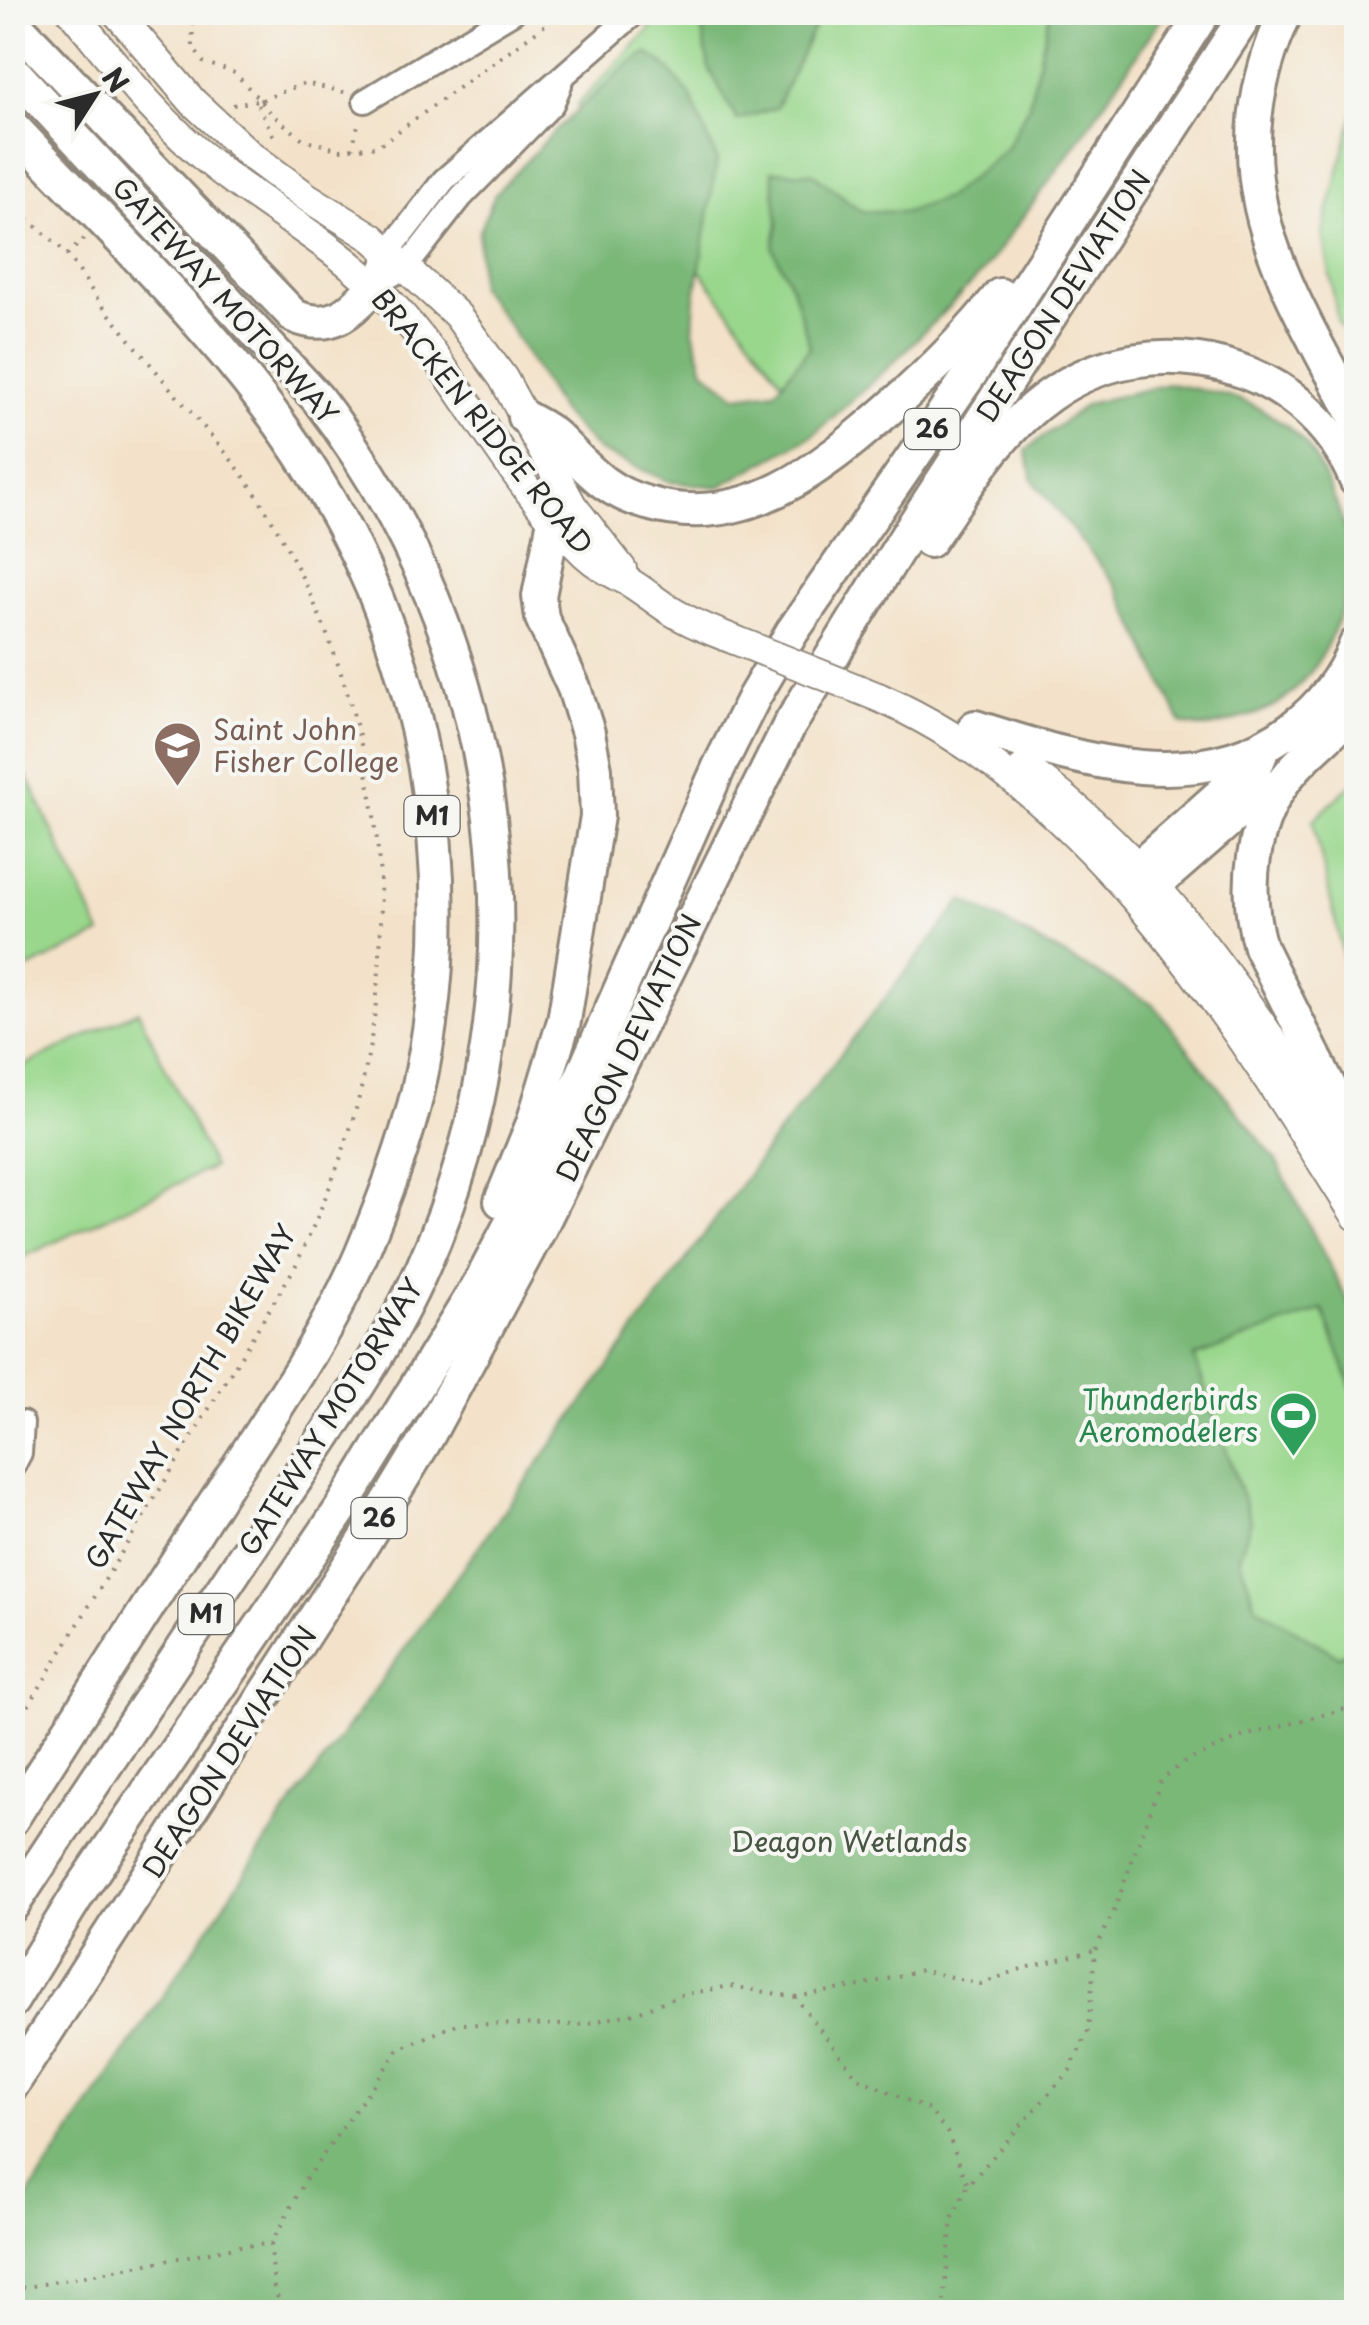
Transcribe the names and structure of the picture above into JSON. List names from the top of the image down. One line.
{"streets":{"highway":["DEAGON DEVIATION","GATEWAY MOTORWAY","26","M1"],"main road":["BRACKEN RIDGE ROAD"],"path":["GATEWAY NORTH BIKEWAY"]},"parks":["Deagon Wetlands"],"places":{"school or university":["Saint John Fisher College"],"sports":["Thunderbirds Aeromodelers"]},"north":"top right"}
